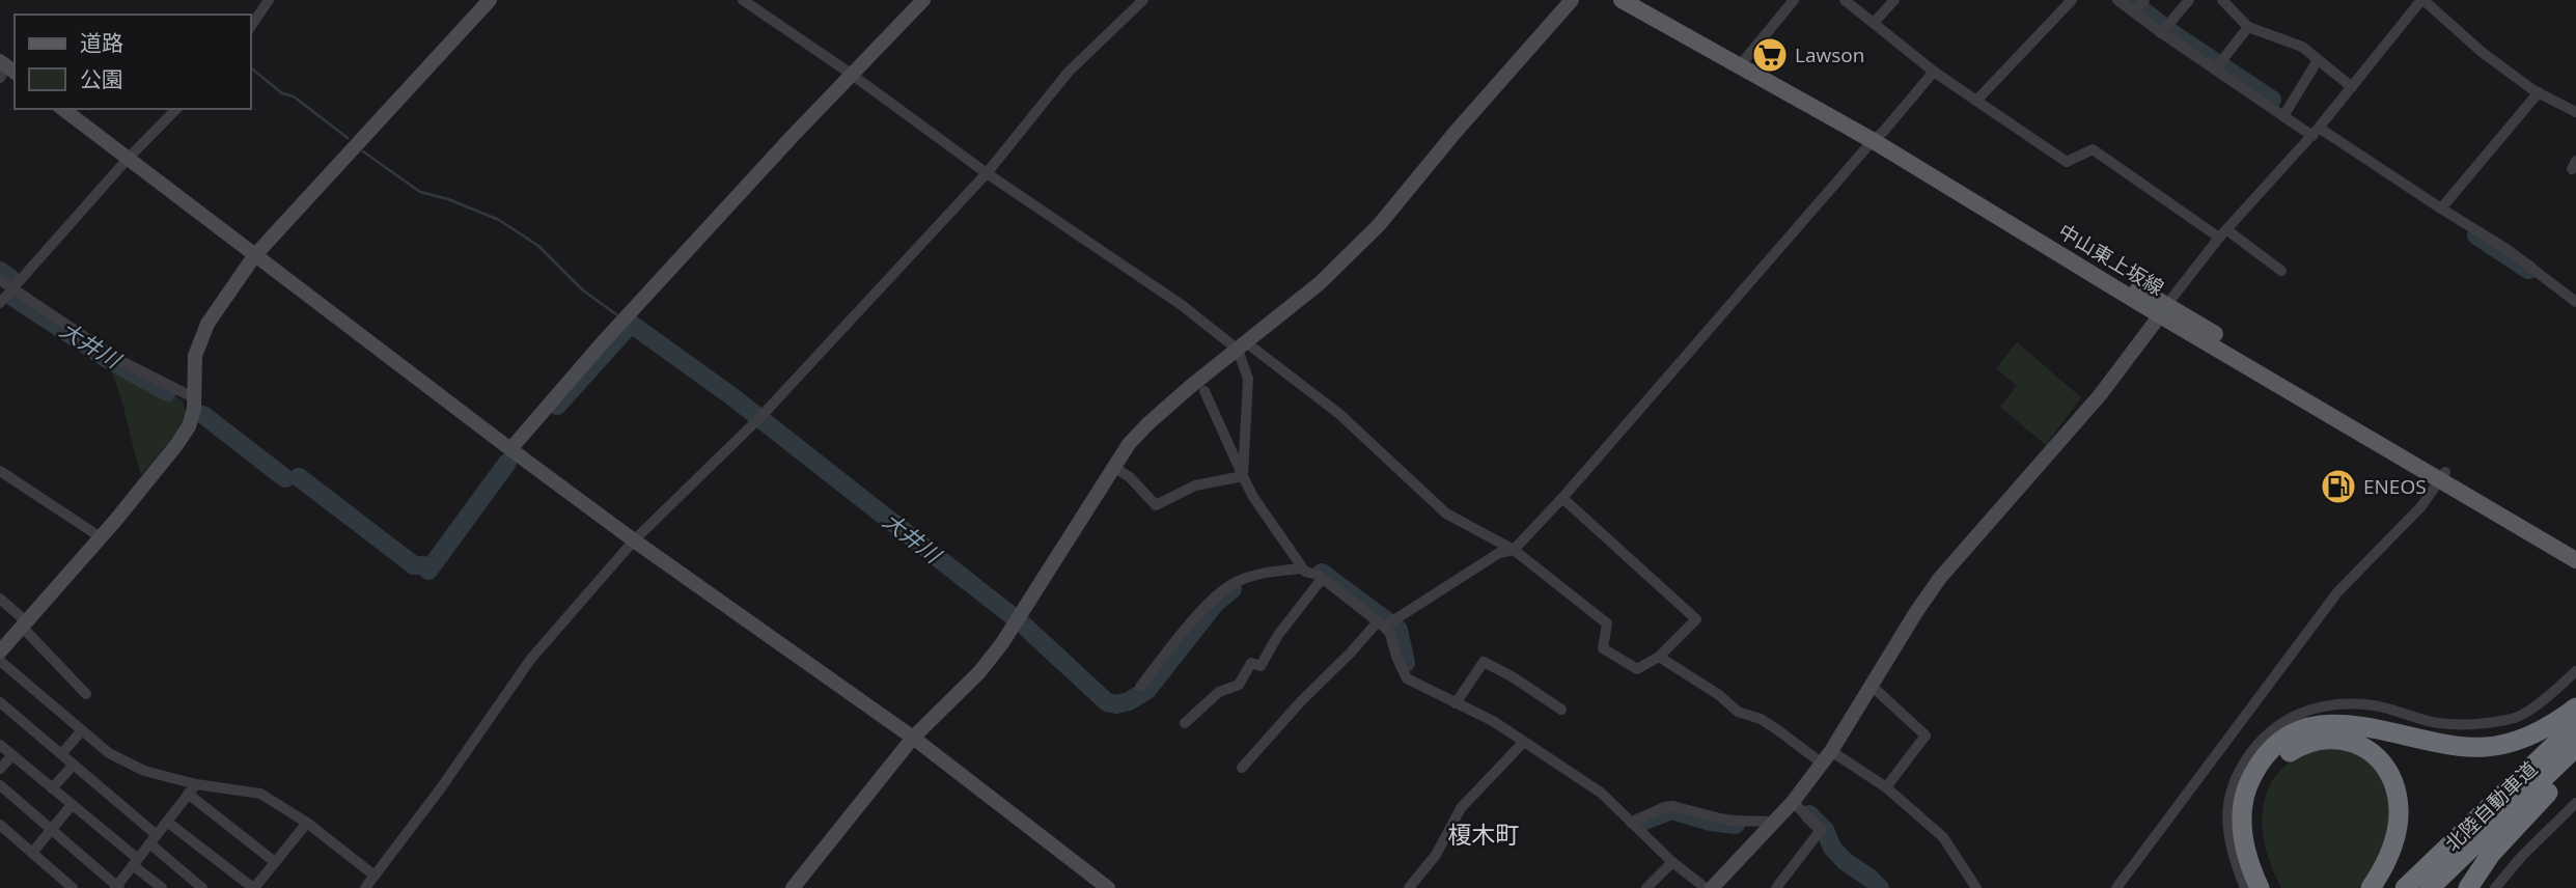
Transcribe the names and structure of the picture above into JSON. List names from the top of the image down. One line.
{"streets":{"highway":["北陸自動車道"],"main road":["中山東上坂線"]},"districts":["榎木町"],"water":["大井川"],"places":{"supermarket":["Lawson"],"fuel station":["ENEOS"]},"legend":["道路","公園"]}
